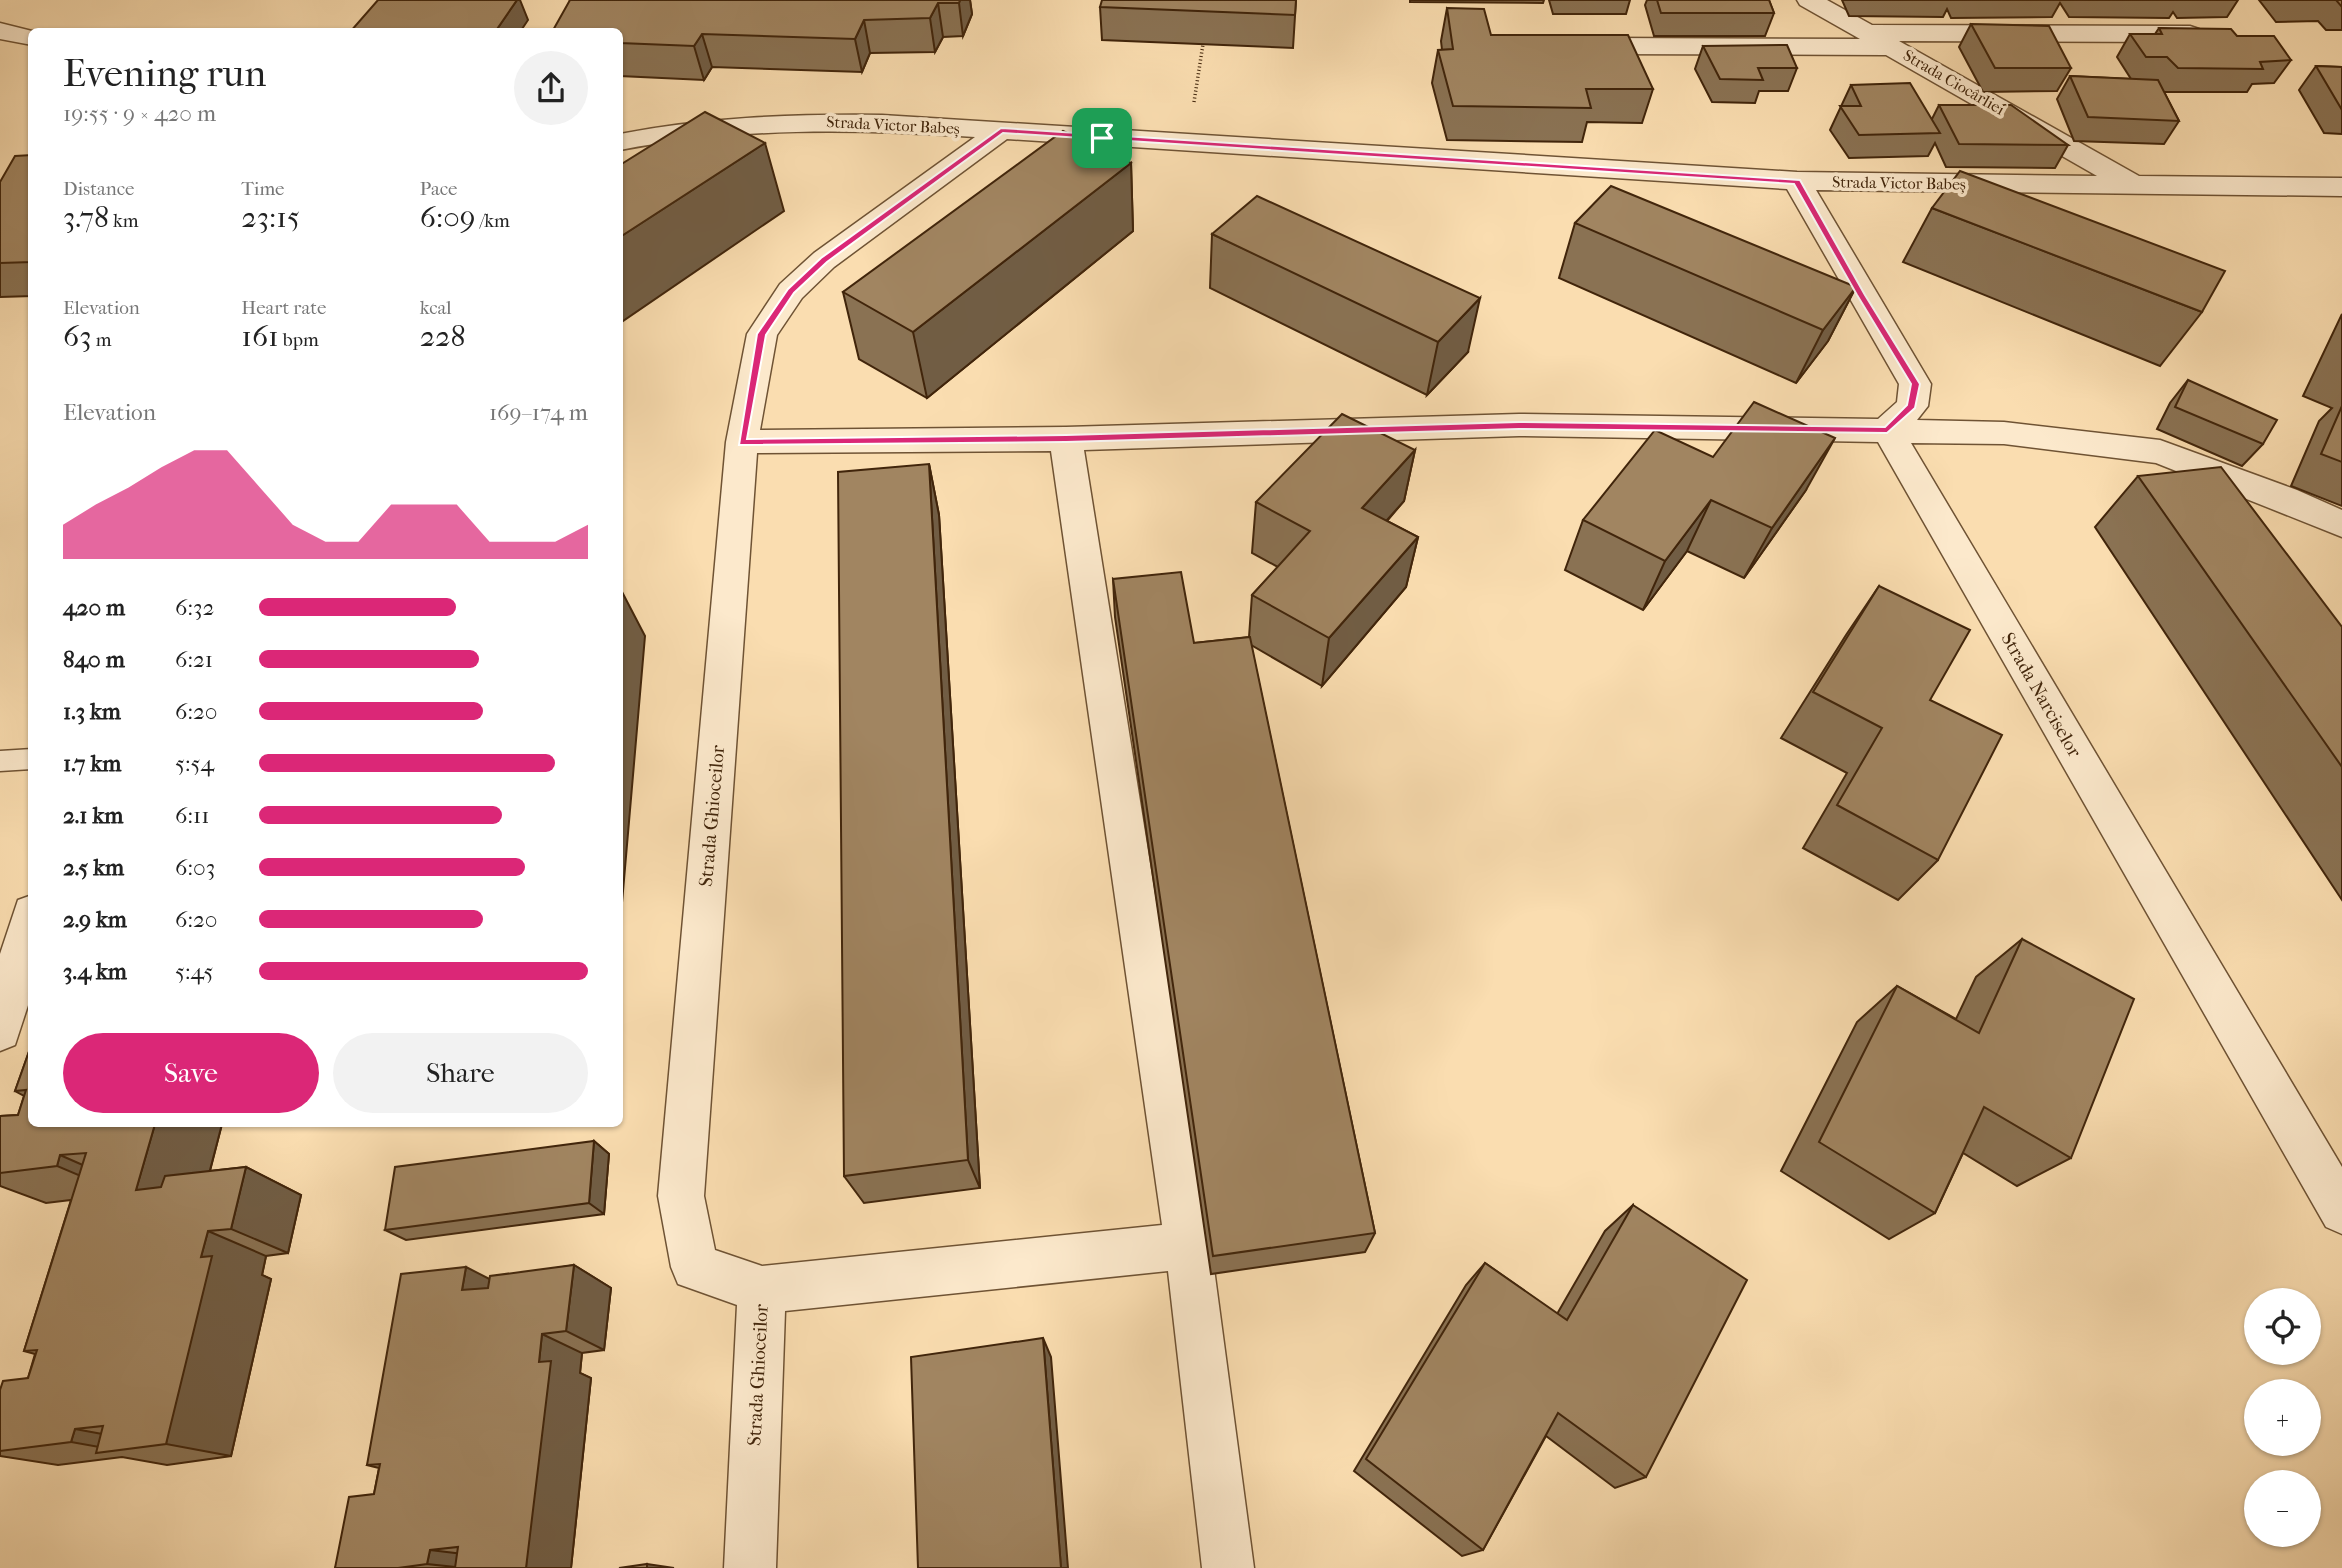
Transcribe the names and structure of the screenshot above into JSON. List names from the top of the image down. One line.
{"streets":{"street":["Strada Ciocârliei","Strada Victor Babeș","Strada Narciselor","Strada Ghioceilor"]},"crossings":[["Strada Ciocârliei","Strada Victor Babeș"],["Strada Victor Babeș","Strada Ghioceilor"]],"page":{"heading":["Evening run","19:55 · 9 × 420 m"],"stats":[["Distance","3.78 km"],["Time","23:15"],["Pace","6:09 /km"],["Elevation","63 m"],["Heart rate","161 bpm"],["kcal","228"]],"chart":["Elevation","169–174 m"],"list":[{"name":"420 m","note":"6:32"},{"name":"840 m","note":"6:21"},{"name":"1.3 km","note":"6:20"},{"name":"1.7 km","note":"5:54"},{"name":"2.1 km","note":"6:11"},{"name":"2.5 km","note":"6:03"},{"name":"2.9 km","note":"6:20"},{"name":"3.4 km","note":"5:45"}],"buttons":["Save","Share"],"map_buttons":["+","−"]}}
